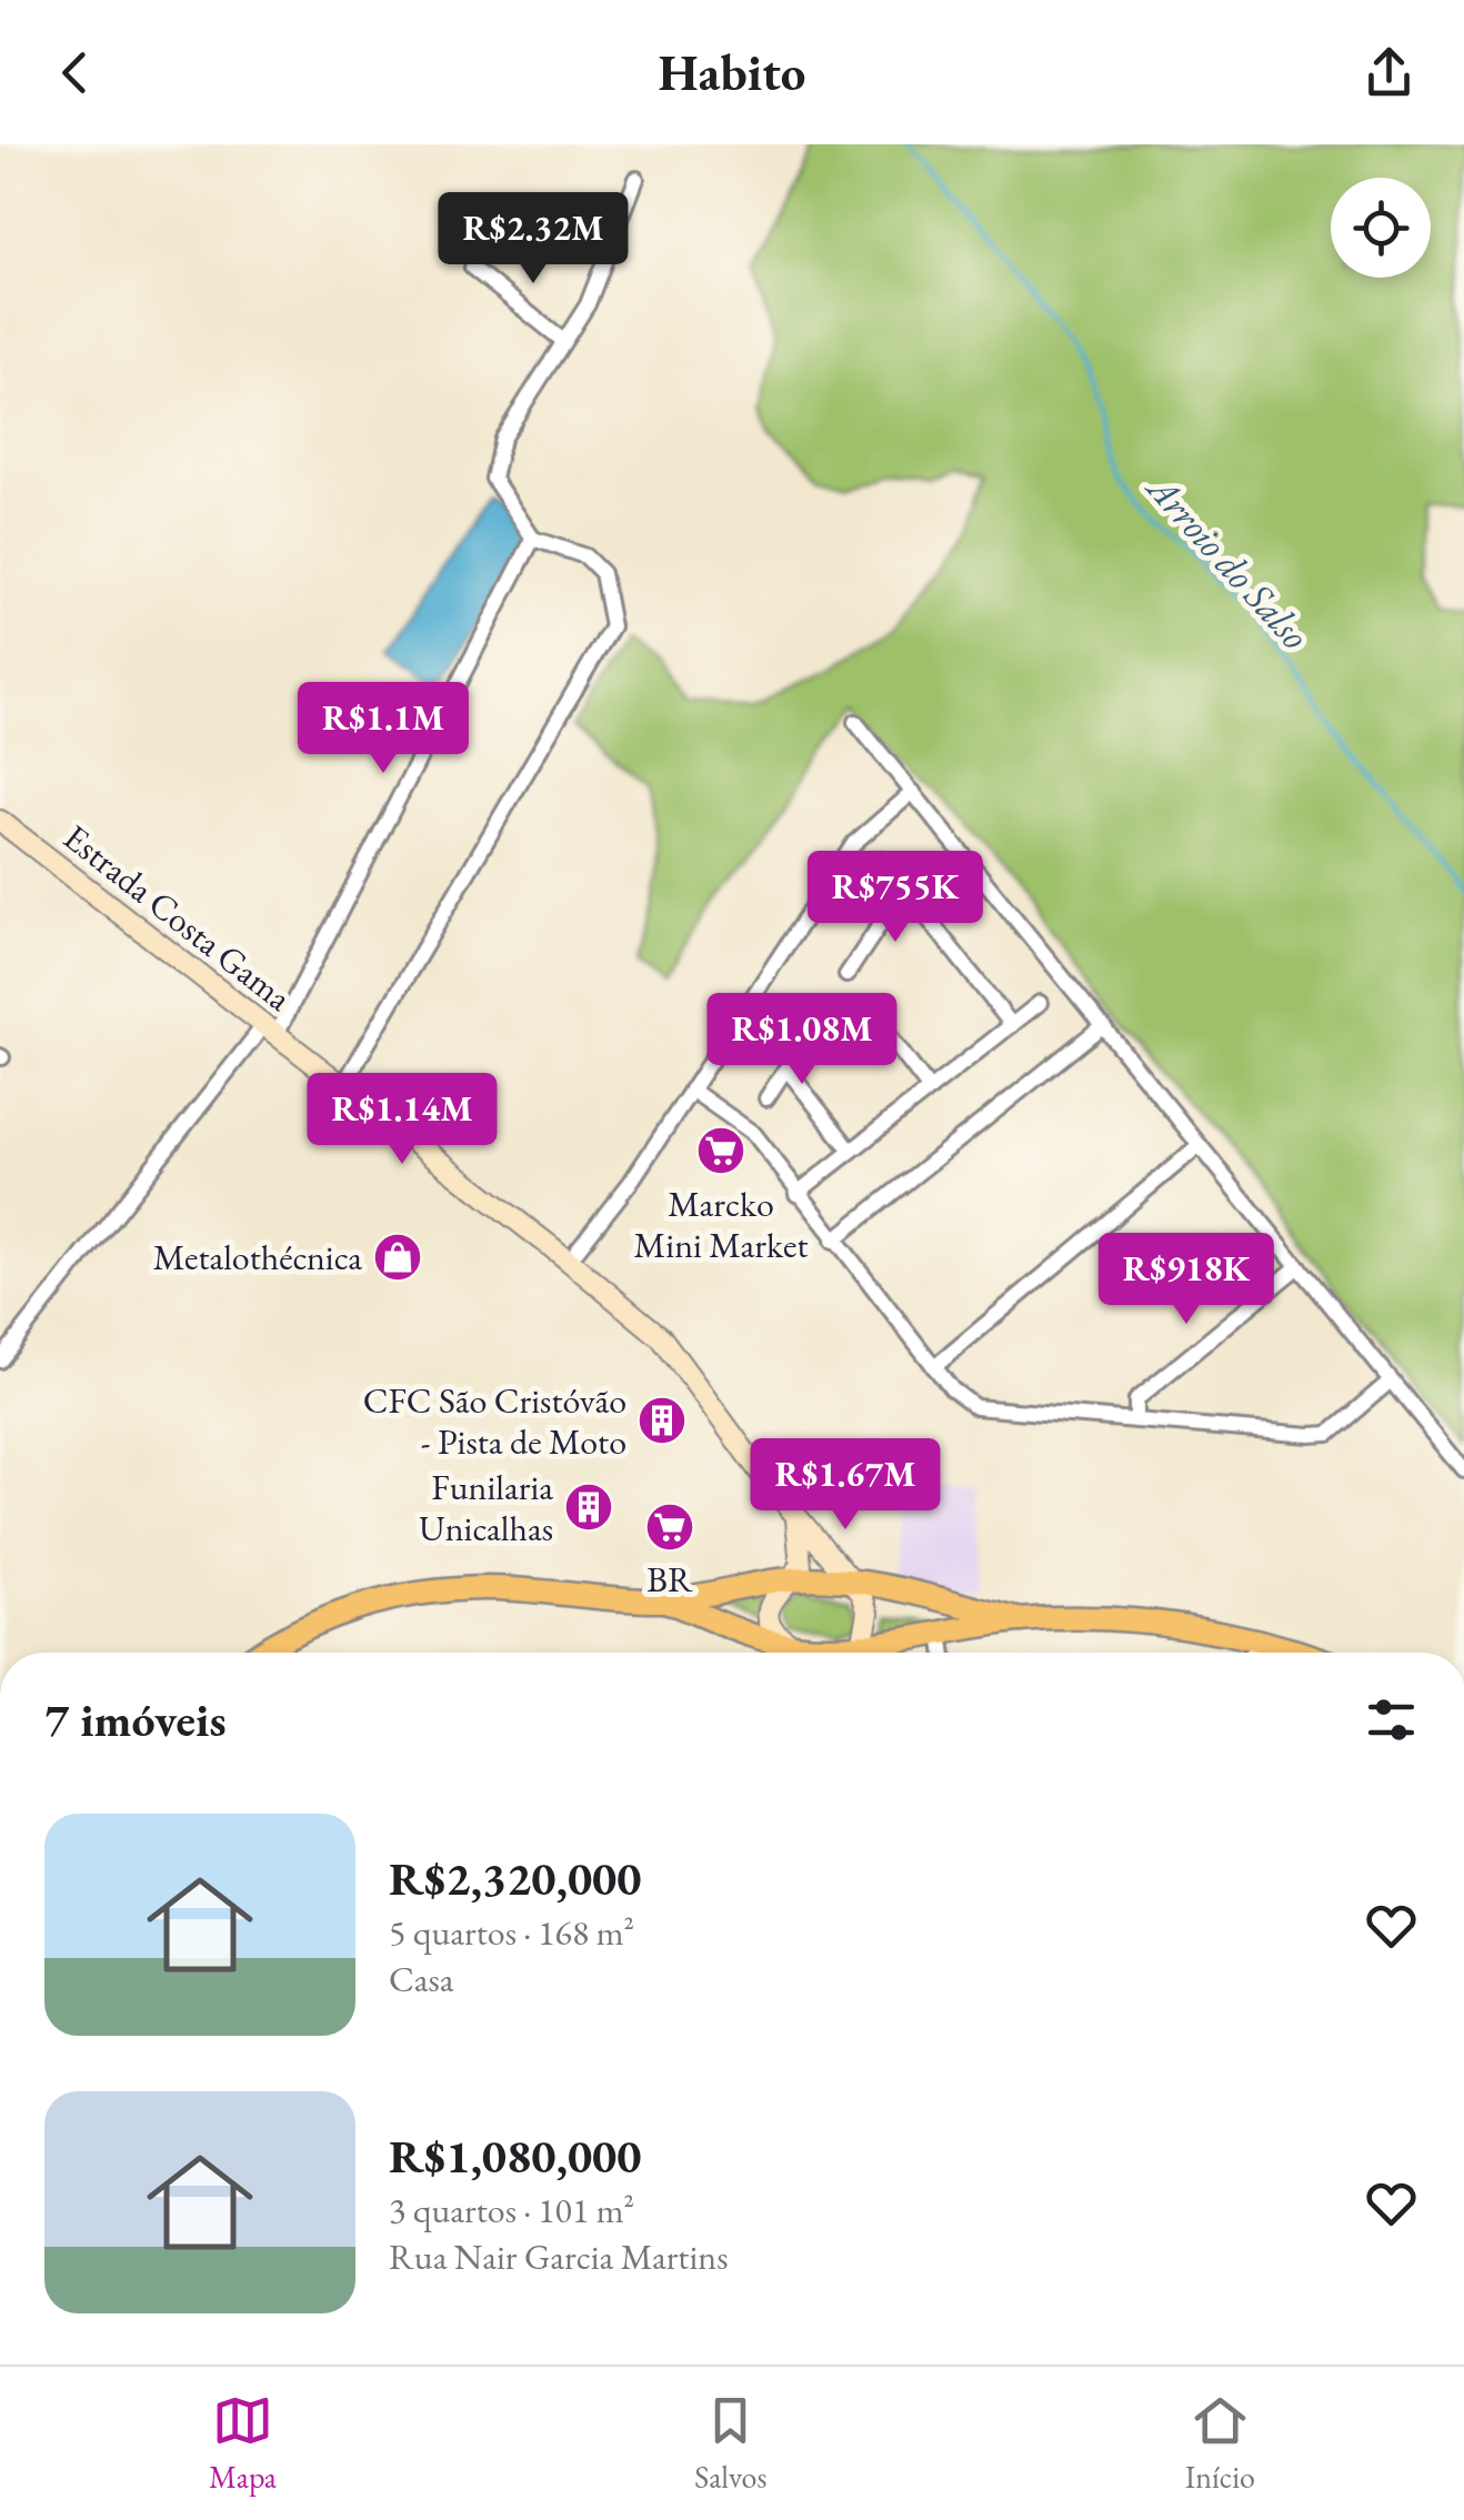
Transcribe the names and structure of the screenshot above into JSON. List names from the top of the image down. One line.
{"streets":{"main road":["Estrada Costa Gama"]},"water":["Arroio do Salso"],"places":{"supermarket":["Marcko Mini Market","BR"],"shop":["Metalothécnica"],"building":["CFC São Cristóvão - Pista de Moto","Funilaria Unicalhas"]},"page":{"header":"Habito","price":["R$2.32M","R$1.1M","R$755K","R$1.08M","R$1.14M","R$918K","R$1.67M"],"heading":"7 imóveis","list":[{"name":"R$2,320,000","note":"5 quartos · 168 m² · Casa"},{"name":"R$1,080,000","note":"3 quartos · 101 m² · Rua Nair Garcia Martins"}],"tabs":["Mapa","Salvos","Início"]}}
